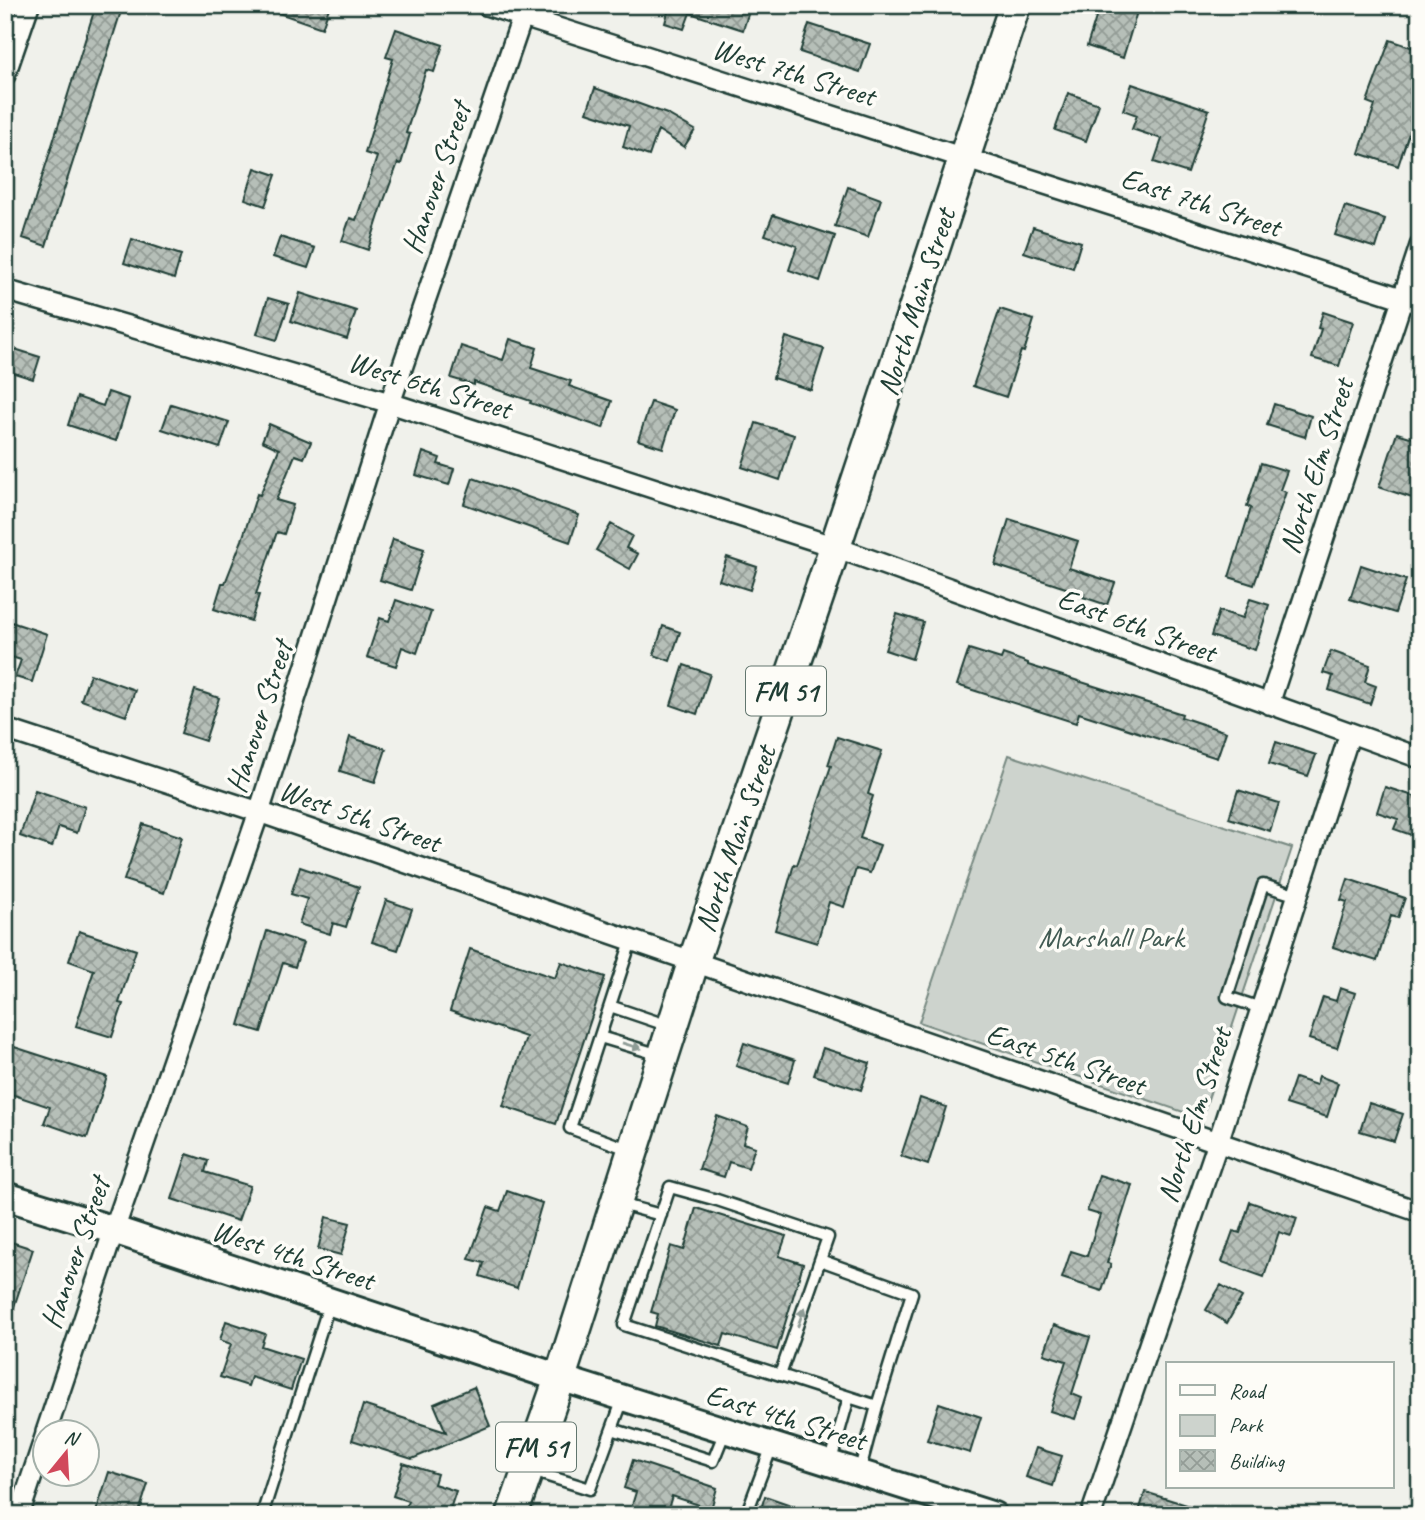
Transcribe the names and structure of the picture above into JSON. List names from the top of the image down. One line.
{"streets":{"main road":["North Main Street","FM 51","West 4th Street"],"street":["West 7th Street","Hanover Street","East 7th Street","West 6th Street","North Elm Street","East 6th Street","West 5th Street","East 5th Street","East 4th Street"]},"crossings":[["West 7th Street","Hanover Street"],["West 7th Street","East 7th Street"],["West 7th Street","North Main Street"],["Hanover Street","West 6th Street"],["Hanover Street","West 5th Street"],["Hanover Street","West 4th Street"],["East 7th Street","North Main Street"],["East 7th Street","North Elm Street"],["North Main Street","West 6th Street"],["North Main Street","East 6th Street"],["North Main Street","West 5th Street"],["North Main Street","East 5th Street"],["North Main Street","West 4th Street"],["North Main Street","East 4th Street"],["West 6th Street","East 6th Street"],["North Elm Street","East 6th Street"],["North Elm Street","East 5th Street"],["West 5th Street","East 5th Street"],["West 4th Street","East 4th Street"]],"parks":["Marshall Park"],"legend":["Road","Park","Building"],"north":"top"}
